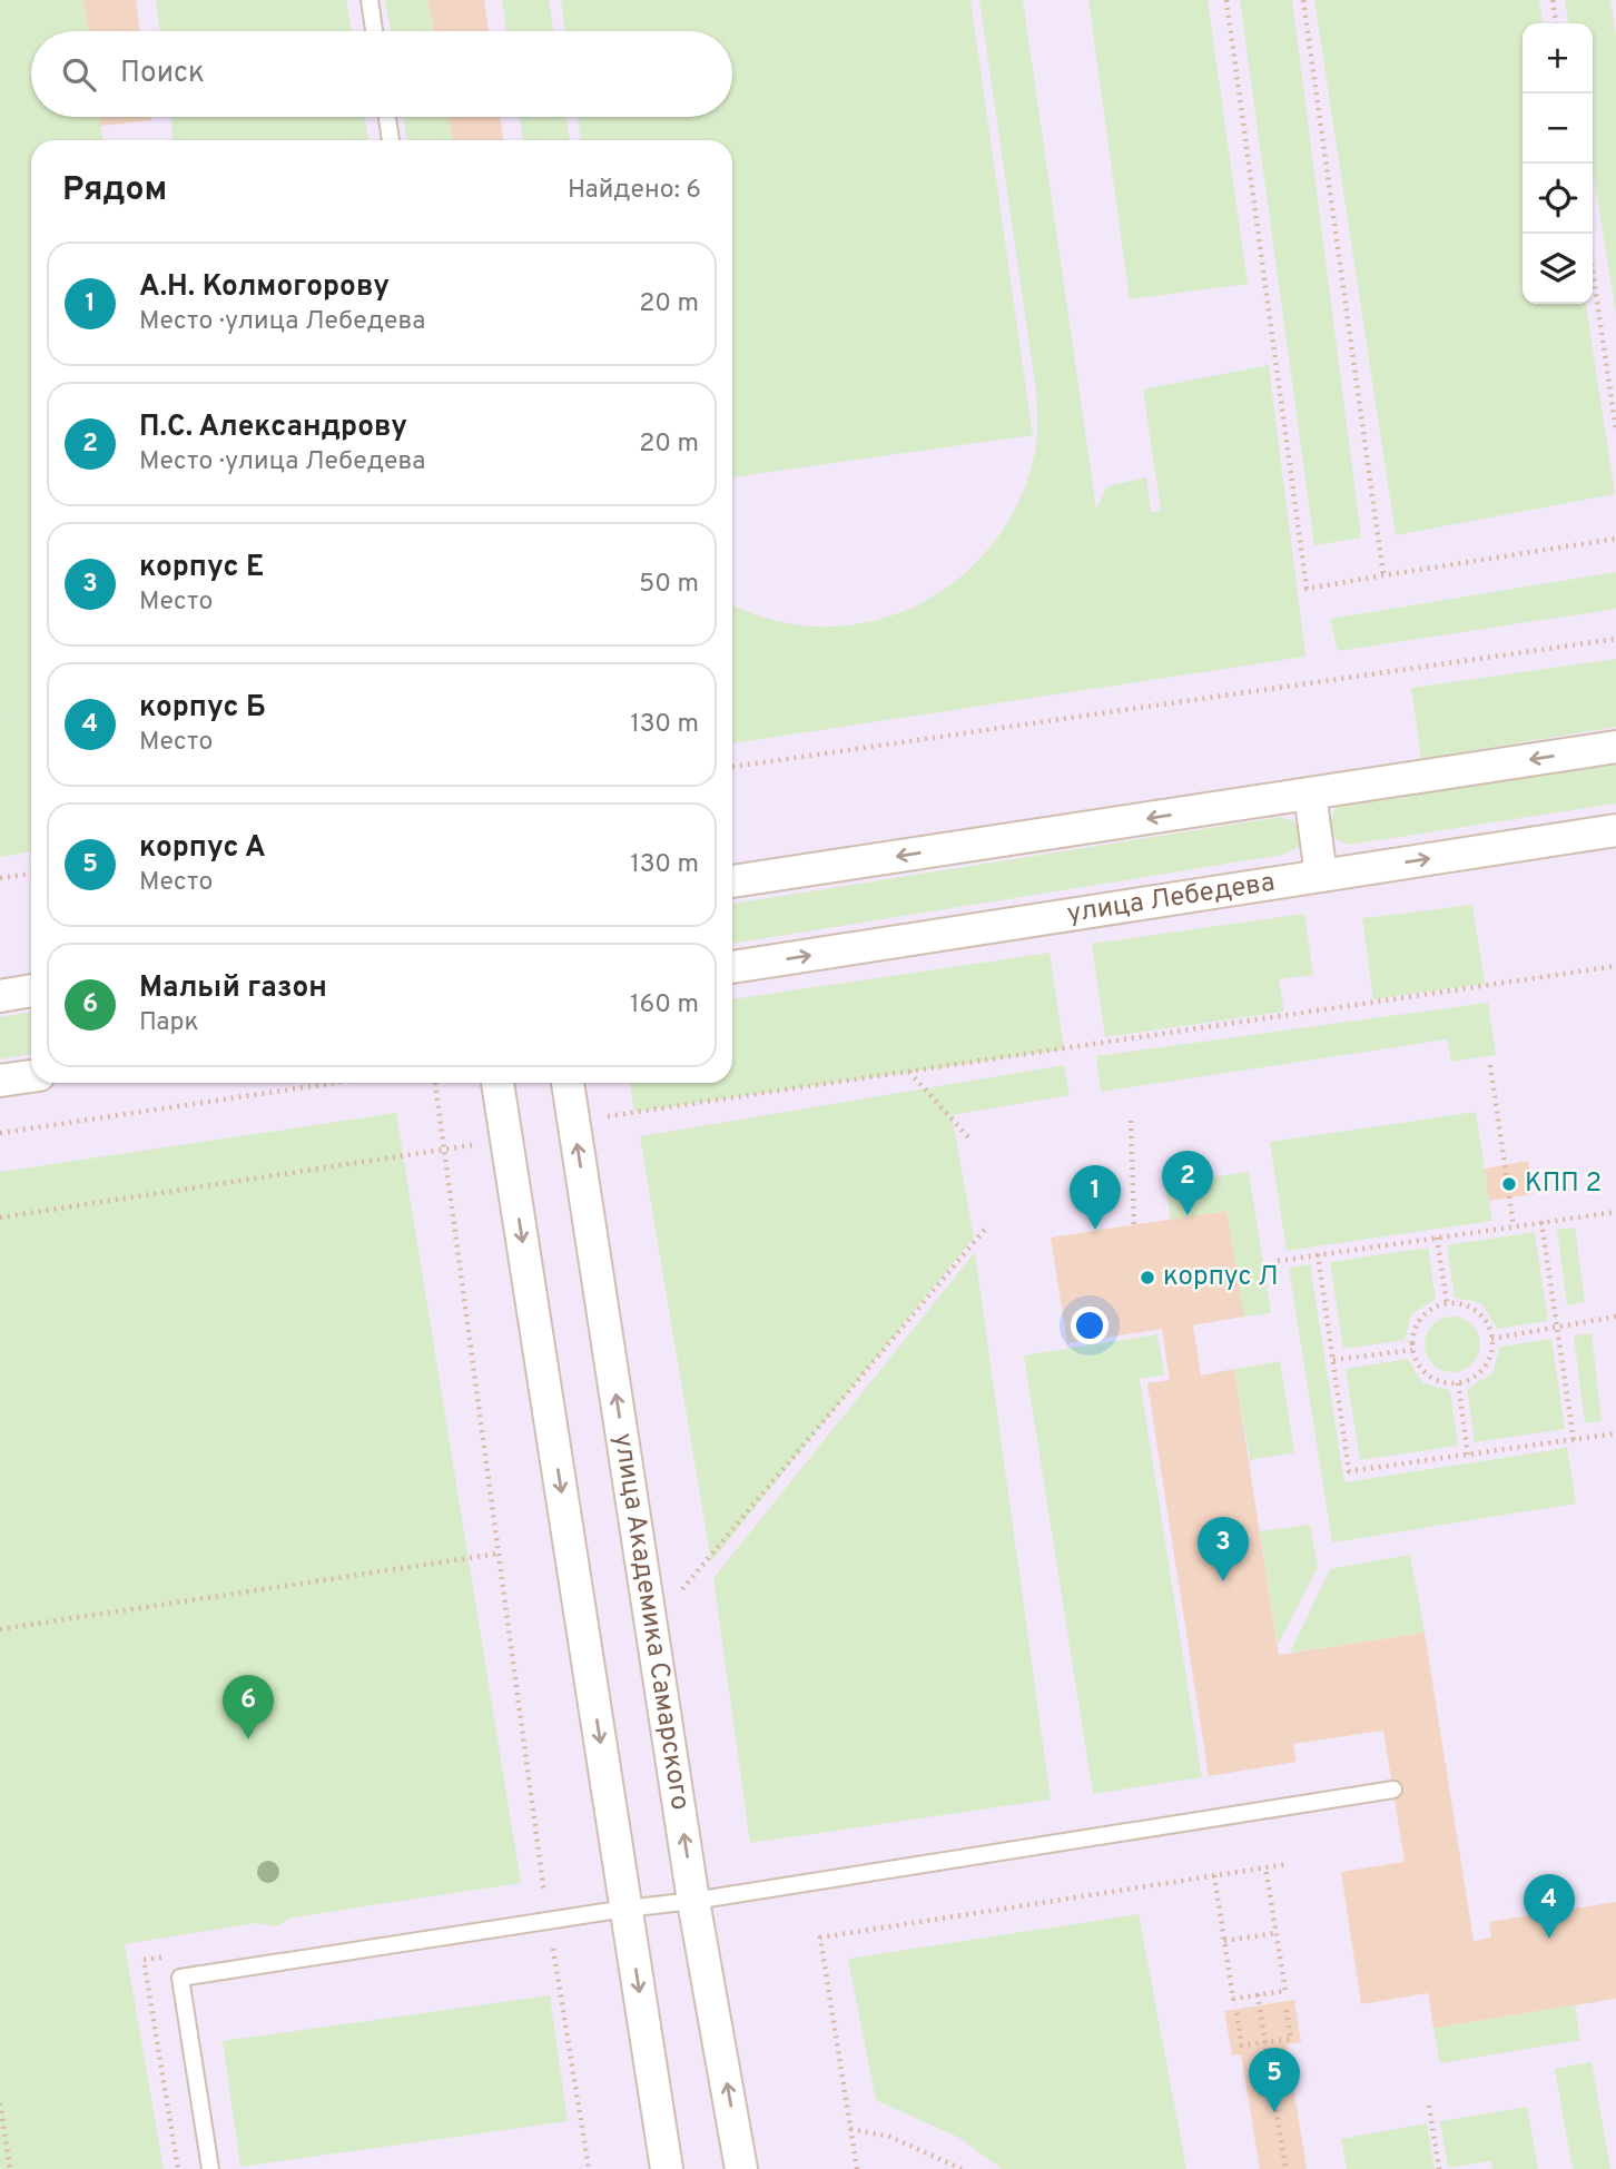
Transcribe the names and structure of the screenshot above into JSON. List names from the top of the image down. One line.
{"streets":{"street":["улица Лебедева","улица Академика Самарского"]},"places":["КПП 2","корпус Л"],"page":{"map_buttons":["+","−"],"search":"Поиск","heading":["Рядом","Найдено: 6"],"list":[{"mark":"1","name":"А.Н. Колмогорову","note":"Место · улица Лебедева","value":"20 m"},{"mark":"2","name":"П.С. Александрову","note":"Место · улица Лебедева","value":"20 m"},{"mark":"3","name":"корпус Е","note":"Место","value":"50 m"},{"mark":"4","name":"корпус Б","note":"Место","value":"130 m"},{"mark":"5","name":"корпус А","note":"Место","value":"130 m"},{"mark":"6","name":"Малый газон","note":"Парк","value":"160 m"}],"pins":["2","1","3","6","4","5"]}}
